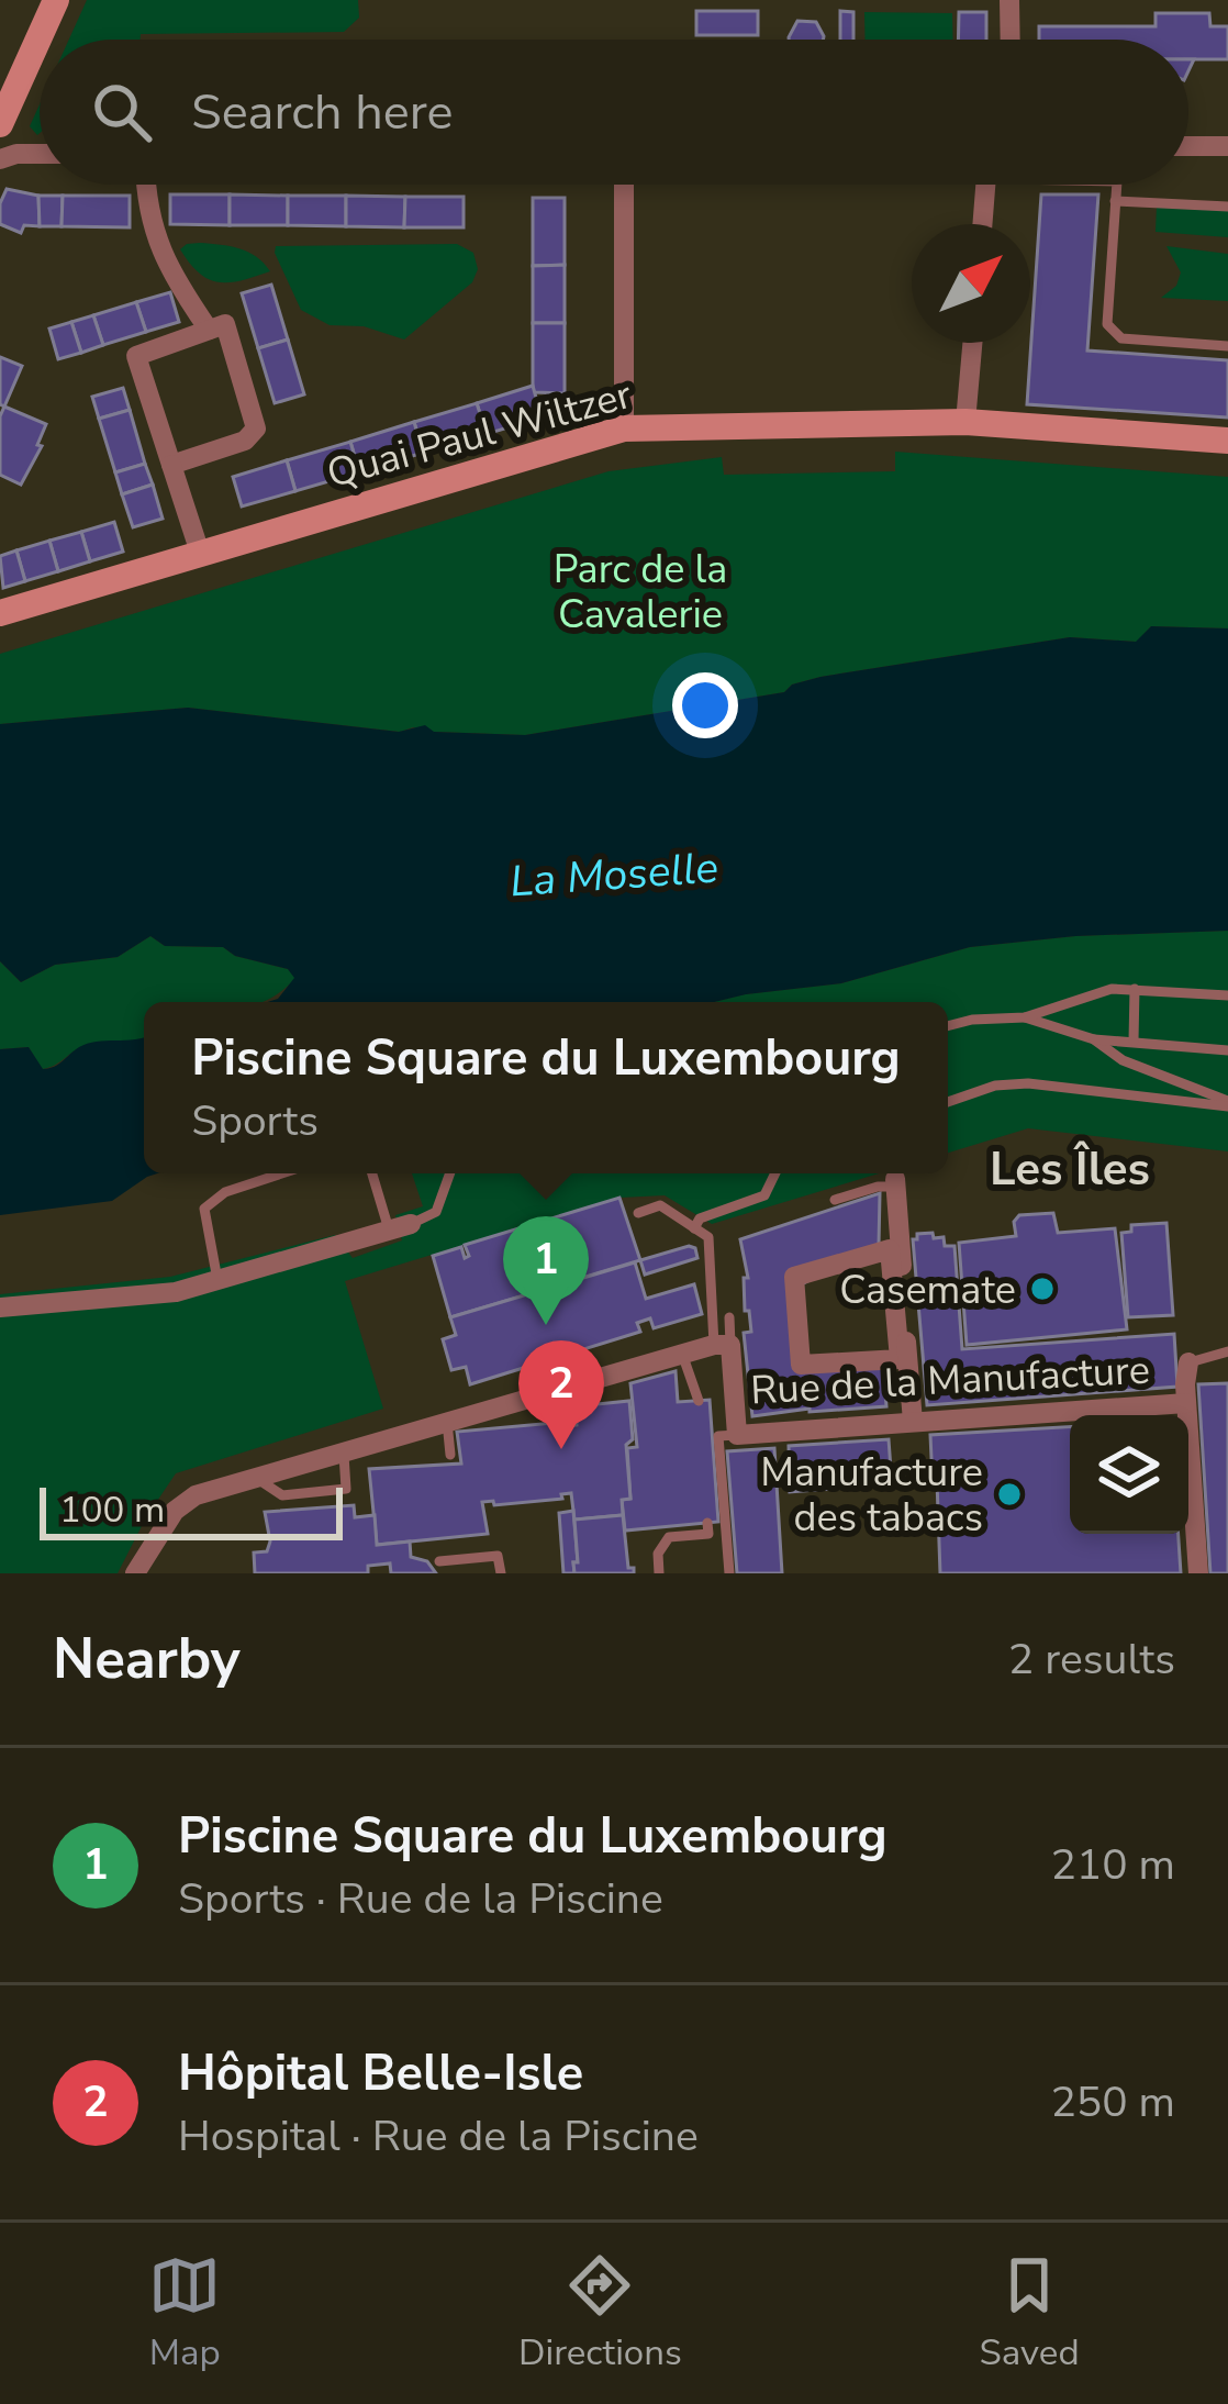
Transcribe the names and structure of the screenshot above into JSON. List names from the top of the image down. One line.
{"streets":{"street":["Quai Paul Wiltzer","Rue de la Manufacture"]},"districts":["Les Îles"],"water":["La Moselle"],"parks":["Parc de la Cavalerie"],"places":["Casemate","Manufacture des tabacs"],"scale_bar":"100 m","north":"top right","page":{"search":"Search here","popup":["Piscine Square du Luxembourg","Sports"],"pins":["1","2"],"scale":"100 m","heading":["Nearby","2 results"],"list":[{"mark":"1","name":"Piscine Square du Luxembourg","note":"Sports · Rue de la Piscine","value":"210 m"},{"mark":"2","name":"Hôpital Belle-Isle","note":"Hospital · Rue de la Piscine","value":"250 m"}],"nav":["Map","Directions","Saved"]}}
